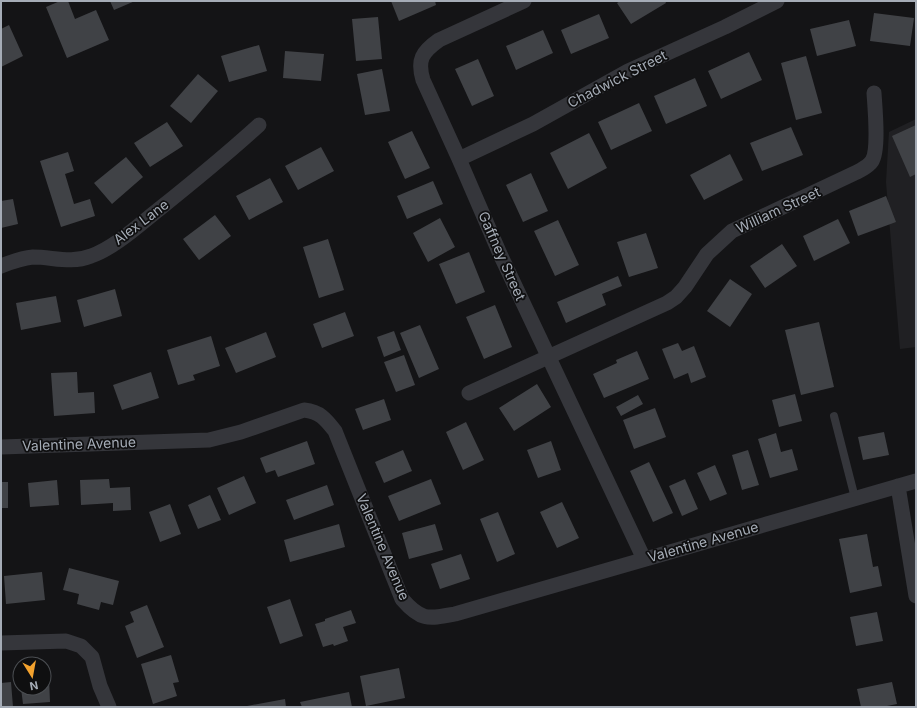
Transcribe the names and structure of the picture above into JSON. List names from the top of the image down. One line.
{"streets":{"street":["Chadwick Street","William Street","Alex Lane","Gaffney Street","Valentine Avenue"]},"crossings":[["Chadwick Street","Gaffney Street"],["William Street","Gaffney Street"],["Gaffney Street","Valentine Avenue"]],"north":"bottom"}
